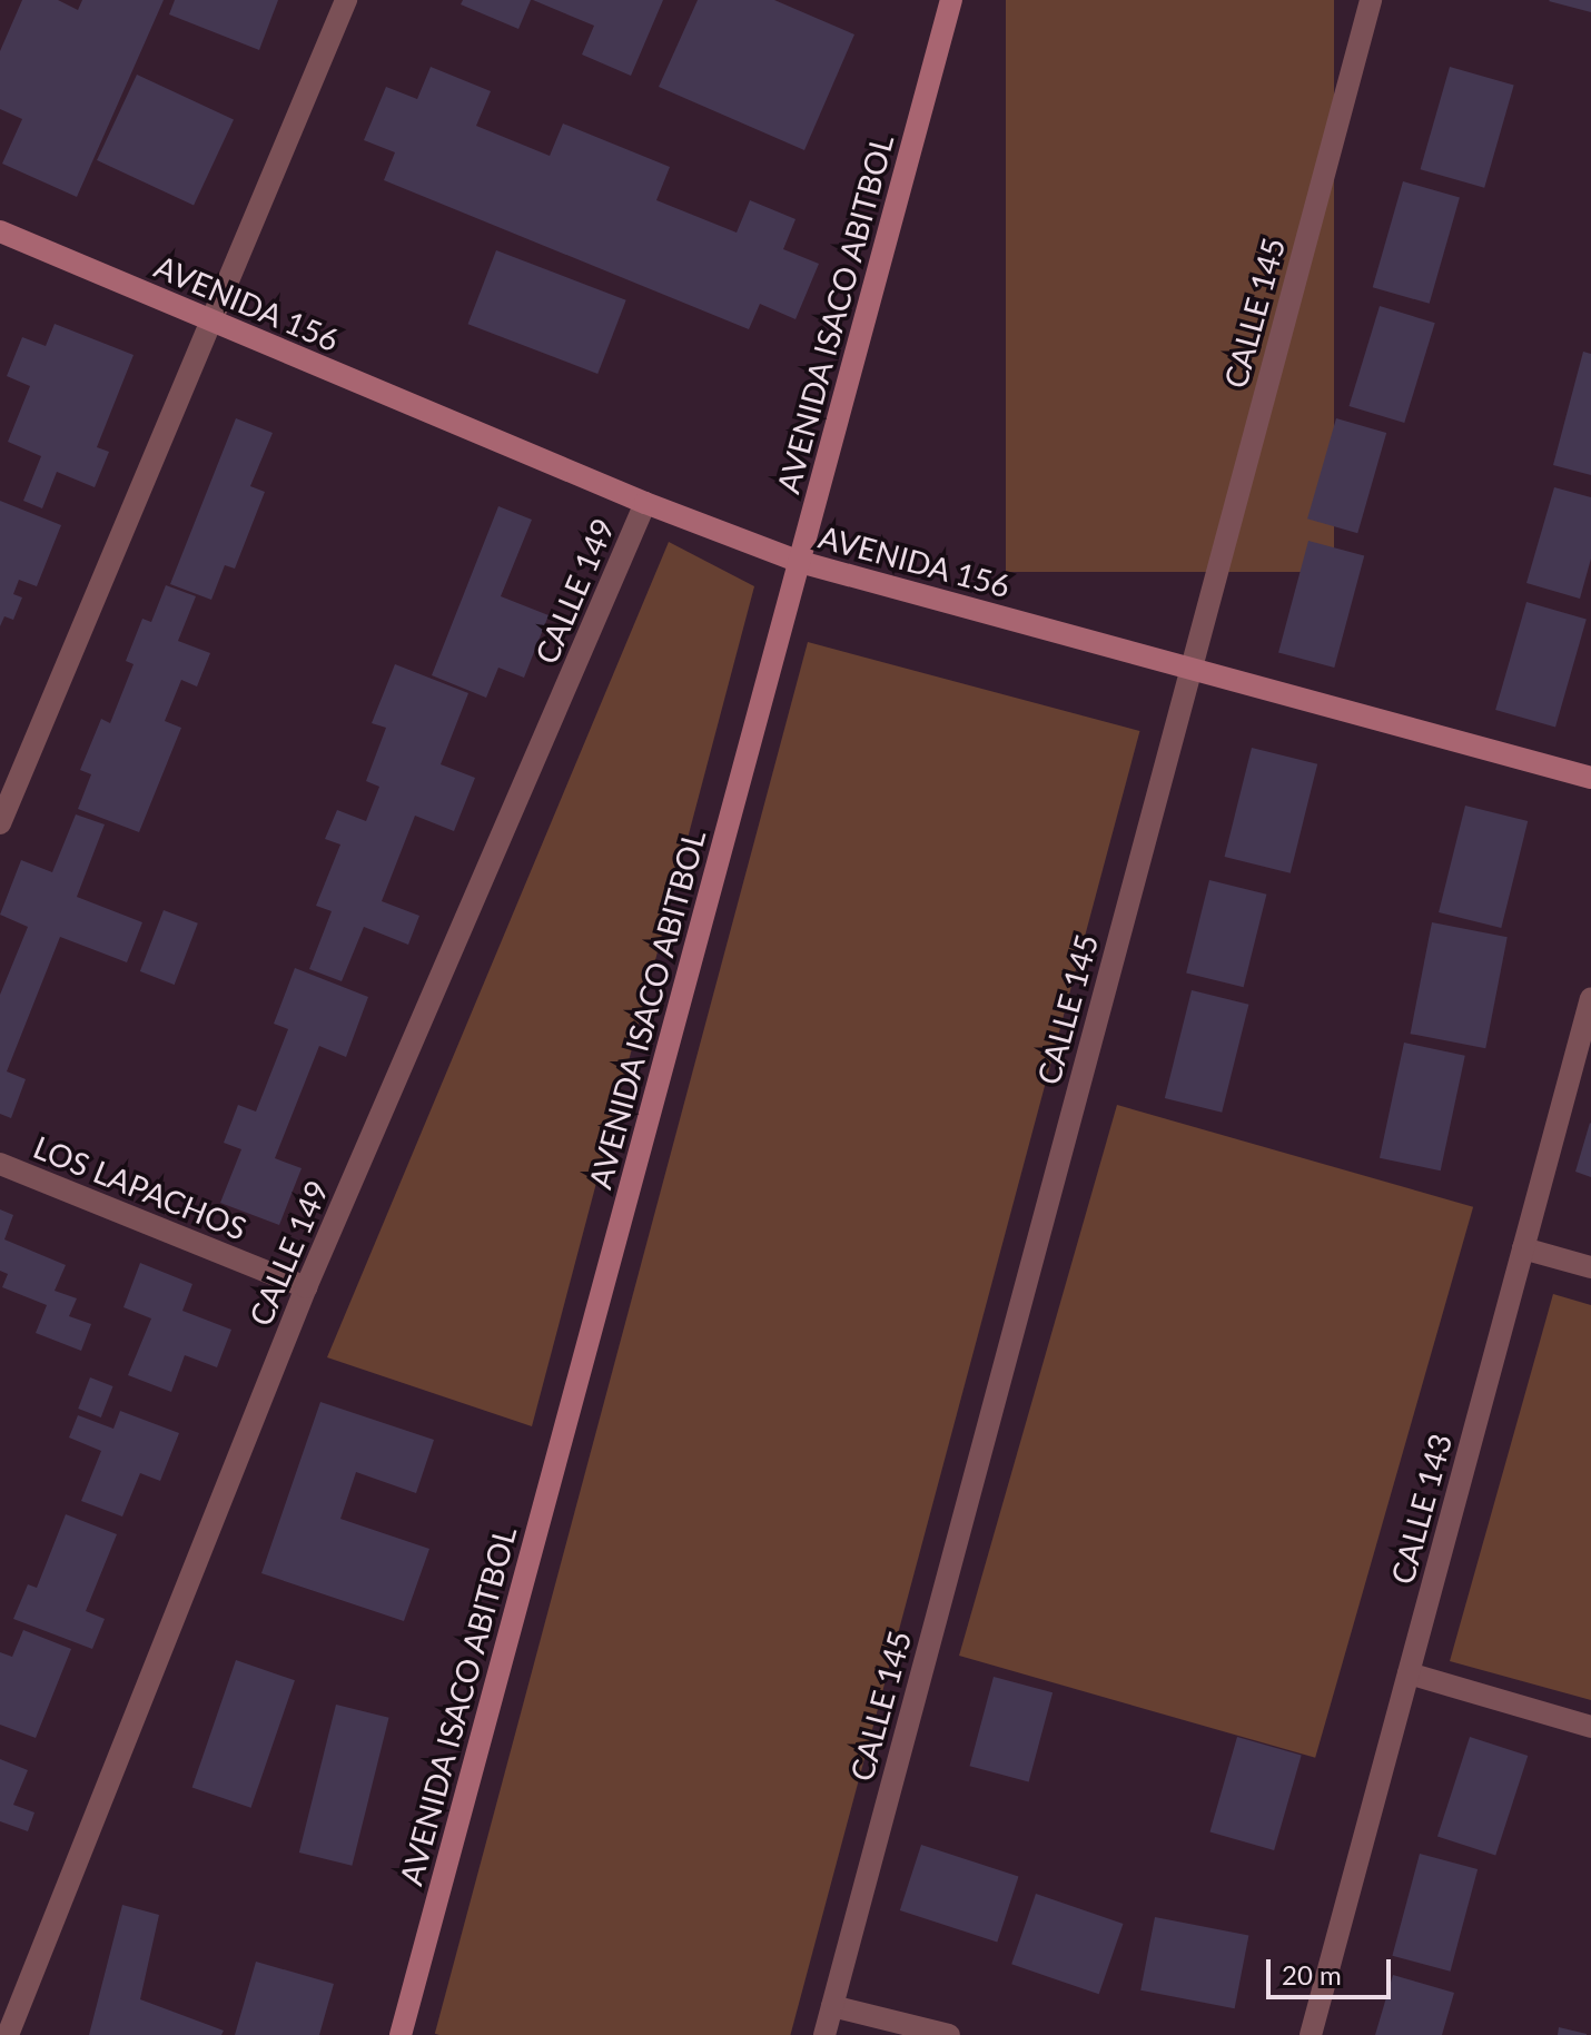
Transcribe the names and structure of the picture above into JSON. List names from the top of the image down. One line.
{"streets":{"main road":["AVENIDA 156","AVENIDA ISACO ABITBOL"],"street":["CALLE 145","CALLE 149","LOS LAPACHOS","CALLE 143"]},"crossings":[["AVENIDA 156","CALLE 145"],["AVENIDA 156","AVENIDA ISACO ABITBOL"],["AVENIDA 156","CALLE 149"],["CALLE 149","LOS LAPACHOS"]],"scale_bar":"20 m"}
